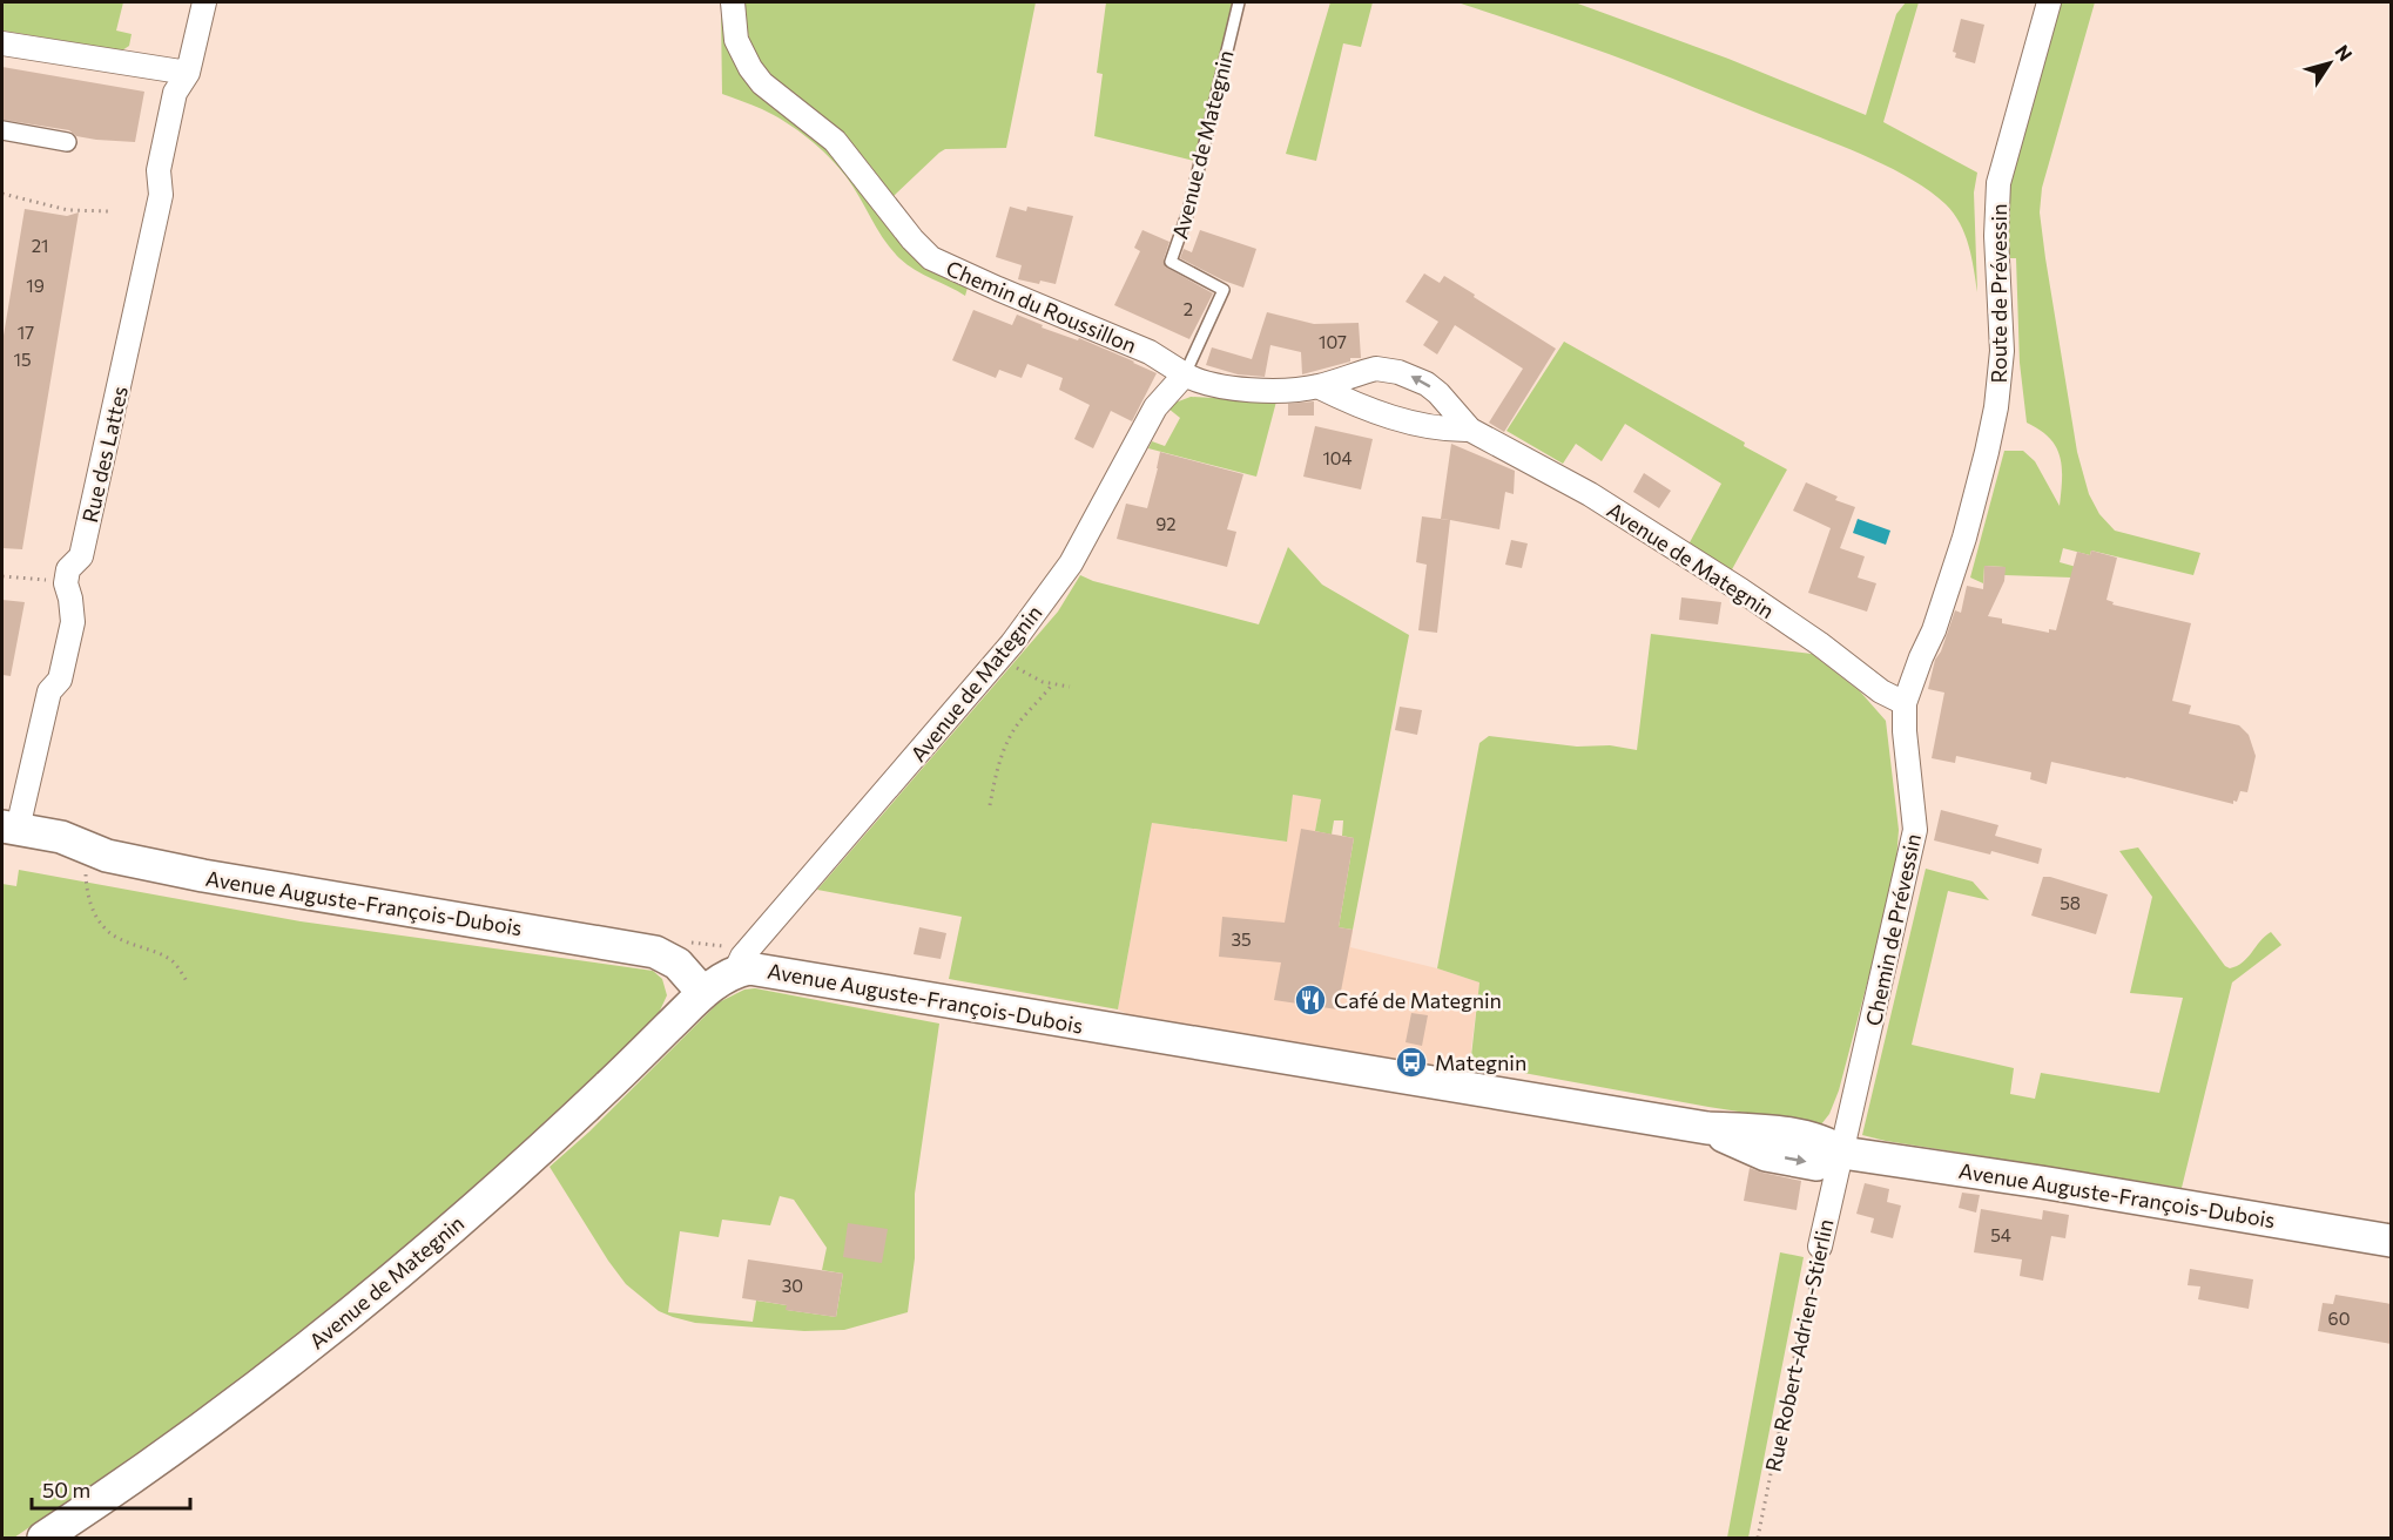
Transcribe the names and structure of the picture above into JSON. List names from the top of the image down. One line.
{"streets":{"main road":["Avenue de Mategnin","Avenue Auguste-François-Dubois"],"street":["Route de Prévessin","Chemin du Roussillon","Rue des Lattes","Chemin de Prévessin","Rue Robert-Adrien-Stierlin"]},"crossings":[["Avenue de Mategnin","Route de Prévessin"],["Avenue de Mategnin","Chemin du Roussillon"],["Avenue de Mategnin","Avenue Auguste-François-Dubois"],["Avenue de Mategnin","Chemin de Prévessin"],["Route de Prévessin","Chemin de Prévessin"],["Rue des Lattes","Avenue Auguste-François-Dubois"],["Avenue Auguste-François-Dubois","Chemin de Prévessin"],["Avenue Auguste-François-Dubois","Rue Robert-Adrien-Stierlin"],["Chemin de Prévessin","Rue Robert-Adrien-Stierlin"]],"places":{"restaurant":["Café de Mategnin"],"bus stop":["Mategnin"]},"house_numbers":["21","19","2","17","107","15","104","92","58","35","54","30","60"],"scale_bar":"50 m","north":"top right"}
